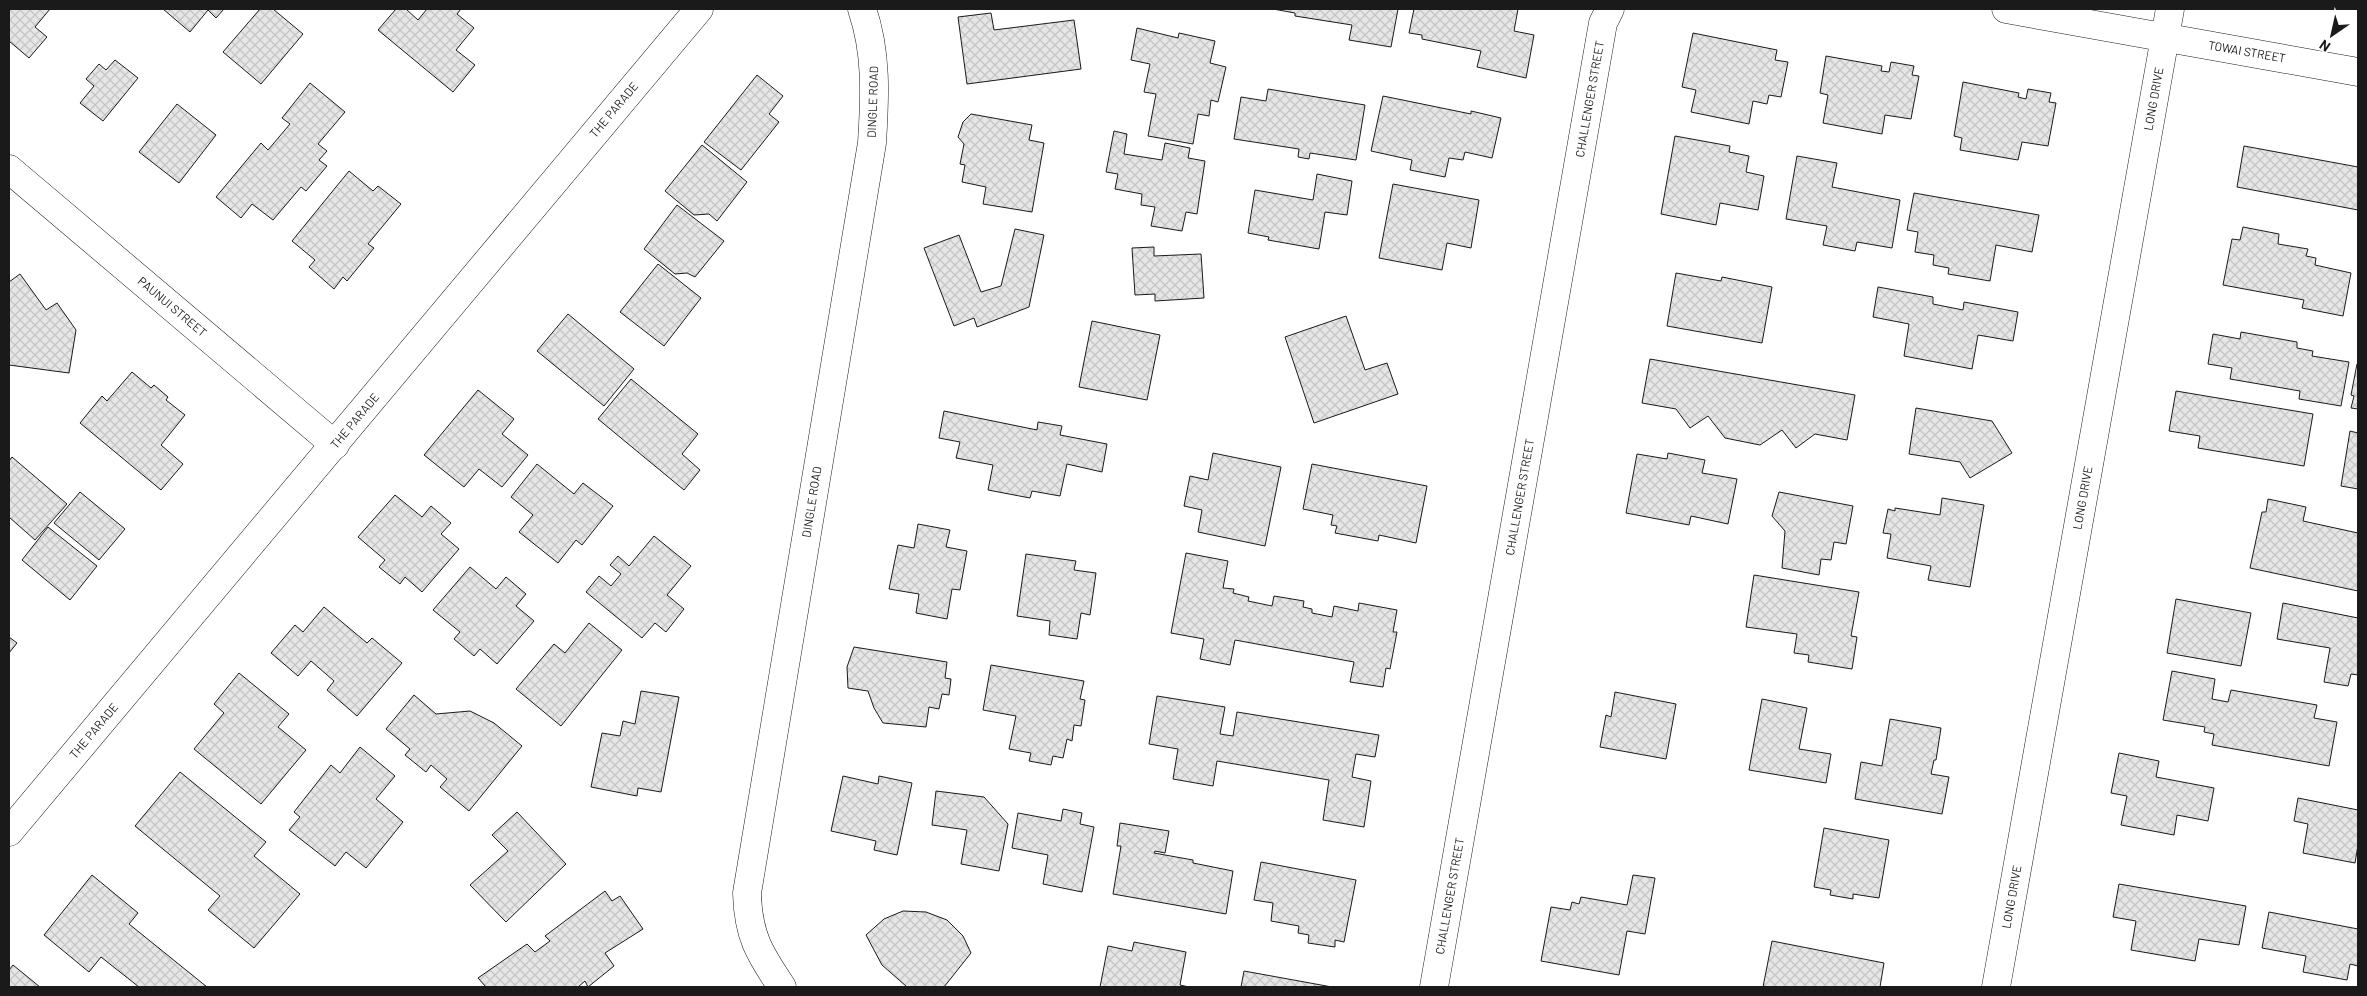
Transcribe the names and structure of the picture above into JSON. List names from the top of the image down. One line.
{"streets":{"street":["TOWAI STREET","CHALLENGER STREET","LONG DRIVE","DINGLE ROAD","THE PARADE","PAUNUI STREET"]},"crossings":[["TOWAI STREET","LONG DRIVE"],["THE PARADE","PAUNUI STREET"]],"north":"bottom left"}
